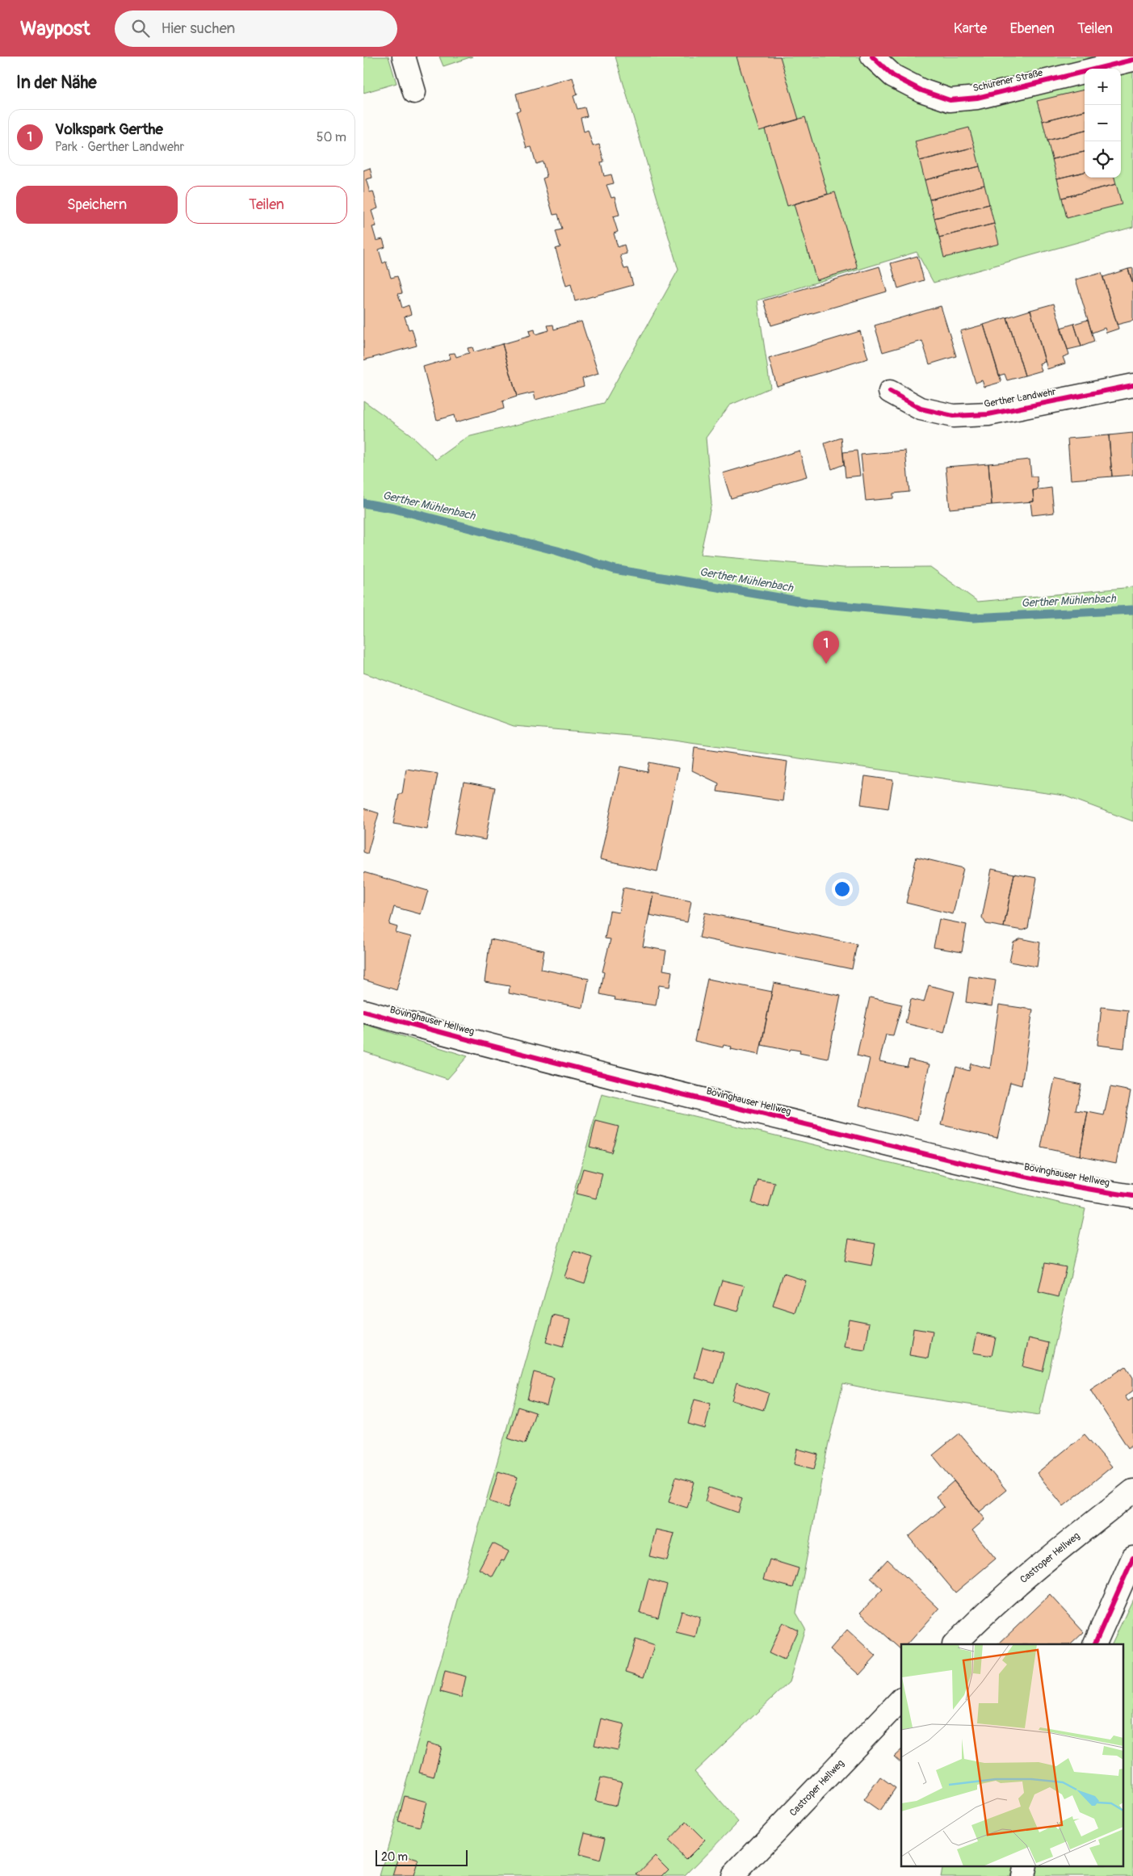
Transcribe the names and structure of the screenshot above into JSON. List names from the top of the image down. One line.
{"streets":{"street":["Schürener Straße","Gerther Landwehr","Bövinghauser Hellweg","Castroper Hellweg"]},"water":["Gerther Mühlenbach"],"scale_bar":"20 m","page":{"header":"Waypost","search":"Hier suchen","nav":["Karte","Ebenen","Teilen"],"heading":"In der Nähe","map_buttons":["+","−"],"list":[{"mark":"1","name":"Volkspark Gerthe","note":"Park · Gerther Landwehr","value":"50 m"}],"buttons":["Speichern","Teilen"],"pins":"1","scale":"20 m"}}
